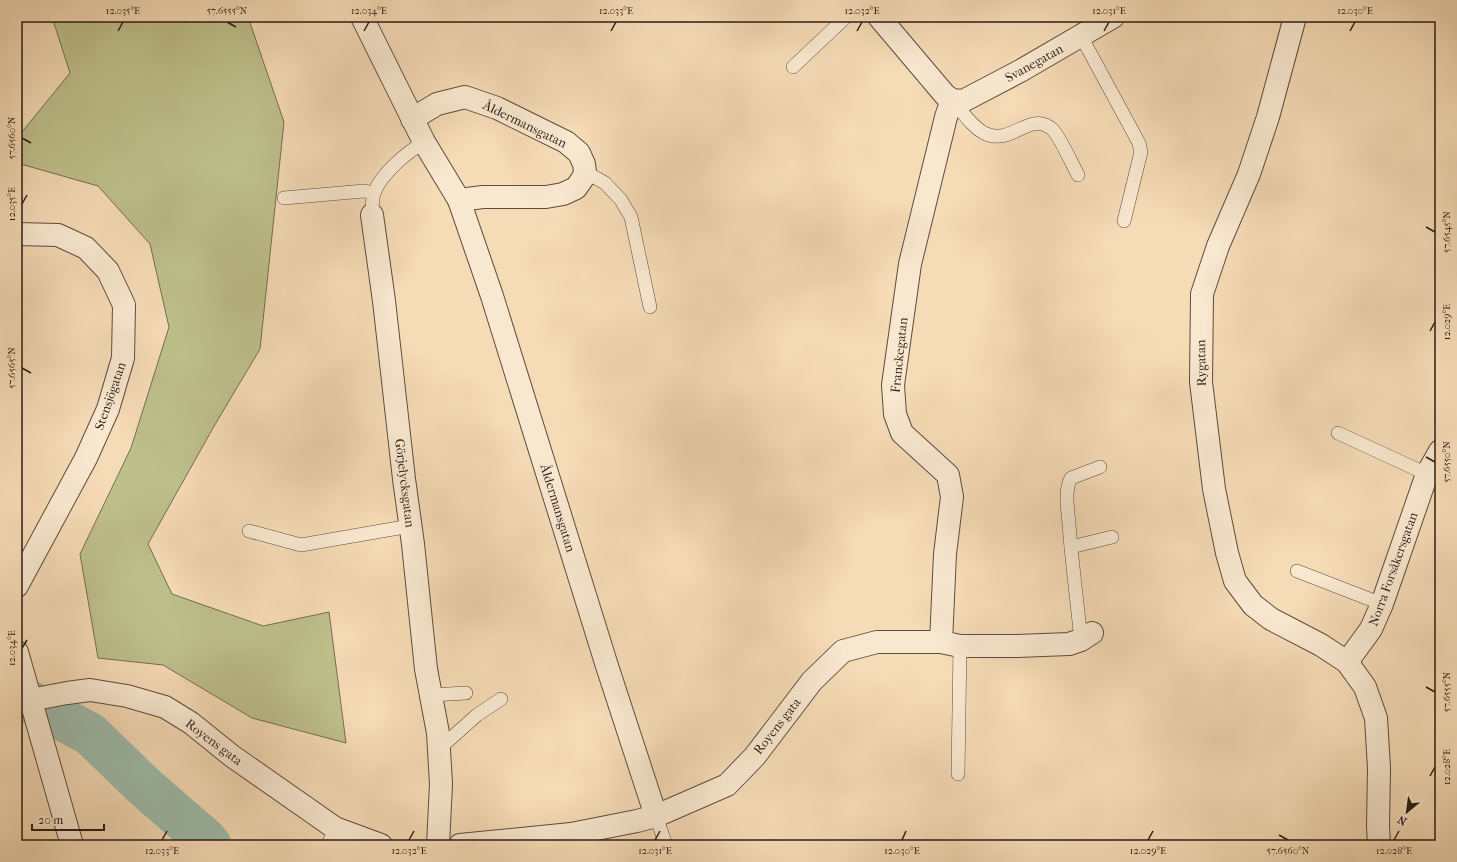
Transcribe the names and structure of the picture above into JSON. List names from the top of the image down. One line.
{"streets":{"street":["Svanegatan","Åldermansgatan","Franckegatan","Rygatan","Stensjögatan","Görjelycksgatan","Norra Forsåkersgatan","Royens gata"]},"crossings":[["Svanegatan","Franckegatan"],["Åldermansgatan","Görjelycksgatan"],["Åldermansgatan","Royens gata"],["Franckegatan","Royens gata"],["Rygatan","Norra Forsåkersgatan"]],"scale_bar":"20 m","north":"bottom left","coordinates":["12.035°E","57.6555°N","12.034°E","12.033°E","12.032°E","12.031°E","12.030°E","57.6560°N","57.6545°N","12.029°E","57.6565°N","57.6550°N","12.028°E"]}
